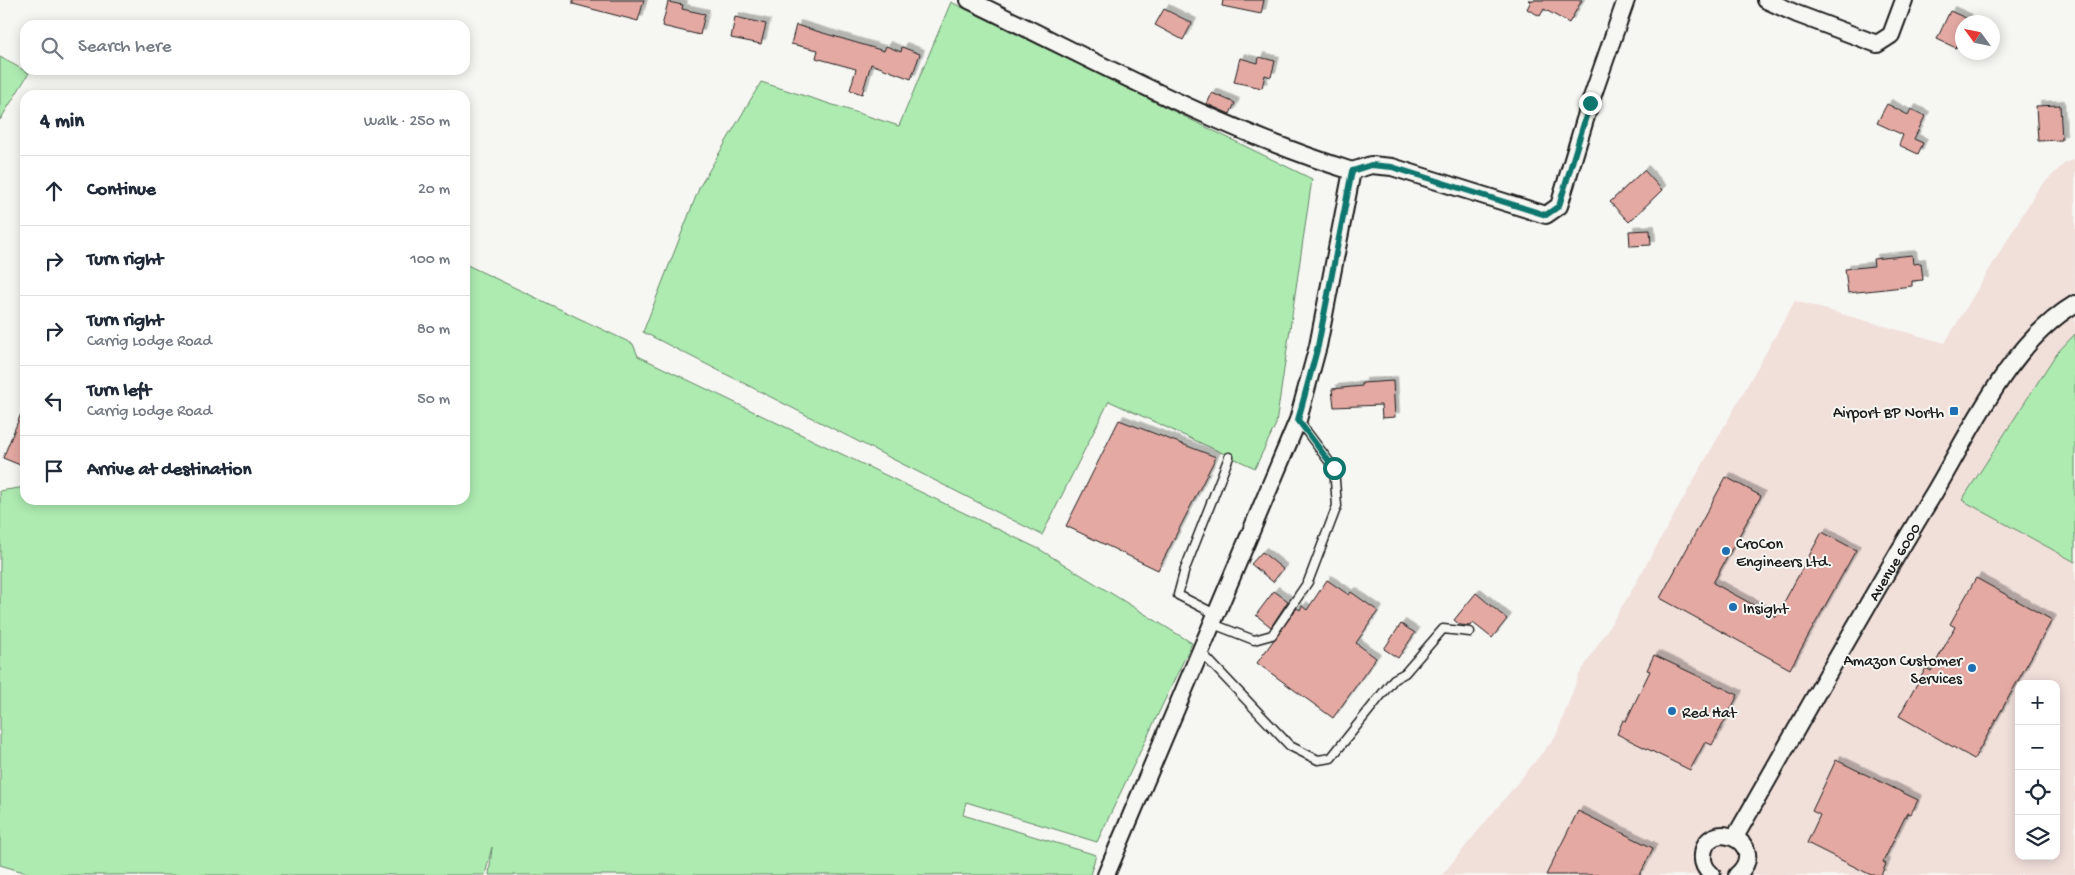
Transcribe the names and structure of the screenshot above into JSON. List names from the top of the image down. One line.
{"streets":{"street":["Avenue 6000"]},"places":{"transit":["Airport BP North"],"other":["CroCon Engineers Ltd.","Insight","Amazon Customer Services","Red Hat"]},"north":"top left","page":{"search":"Search here","heading":["4 min","Walk · 250 m"],"list":[["Continue","20 m"],["Turn right","100 m"],["Turn right","Carrig Lodge Road","80 m"],["Turn left","Carrig Lodge Road","50 m"],"Arrive at destination"],"map_buttons":["+","−"]}}
